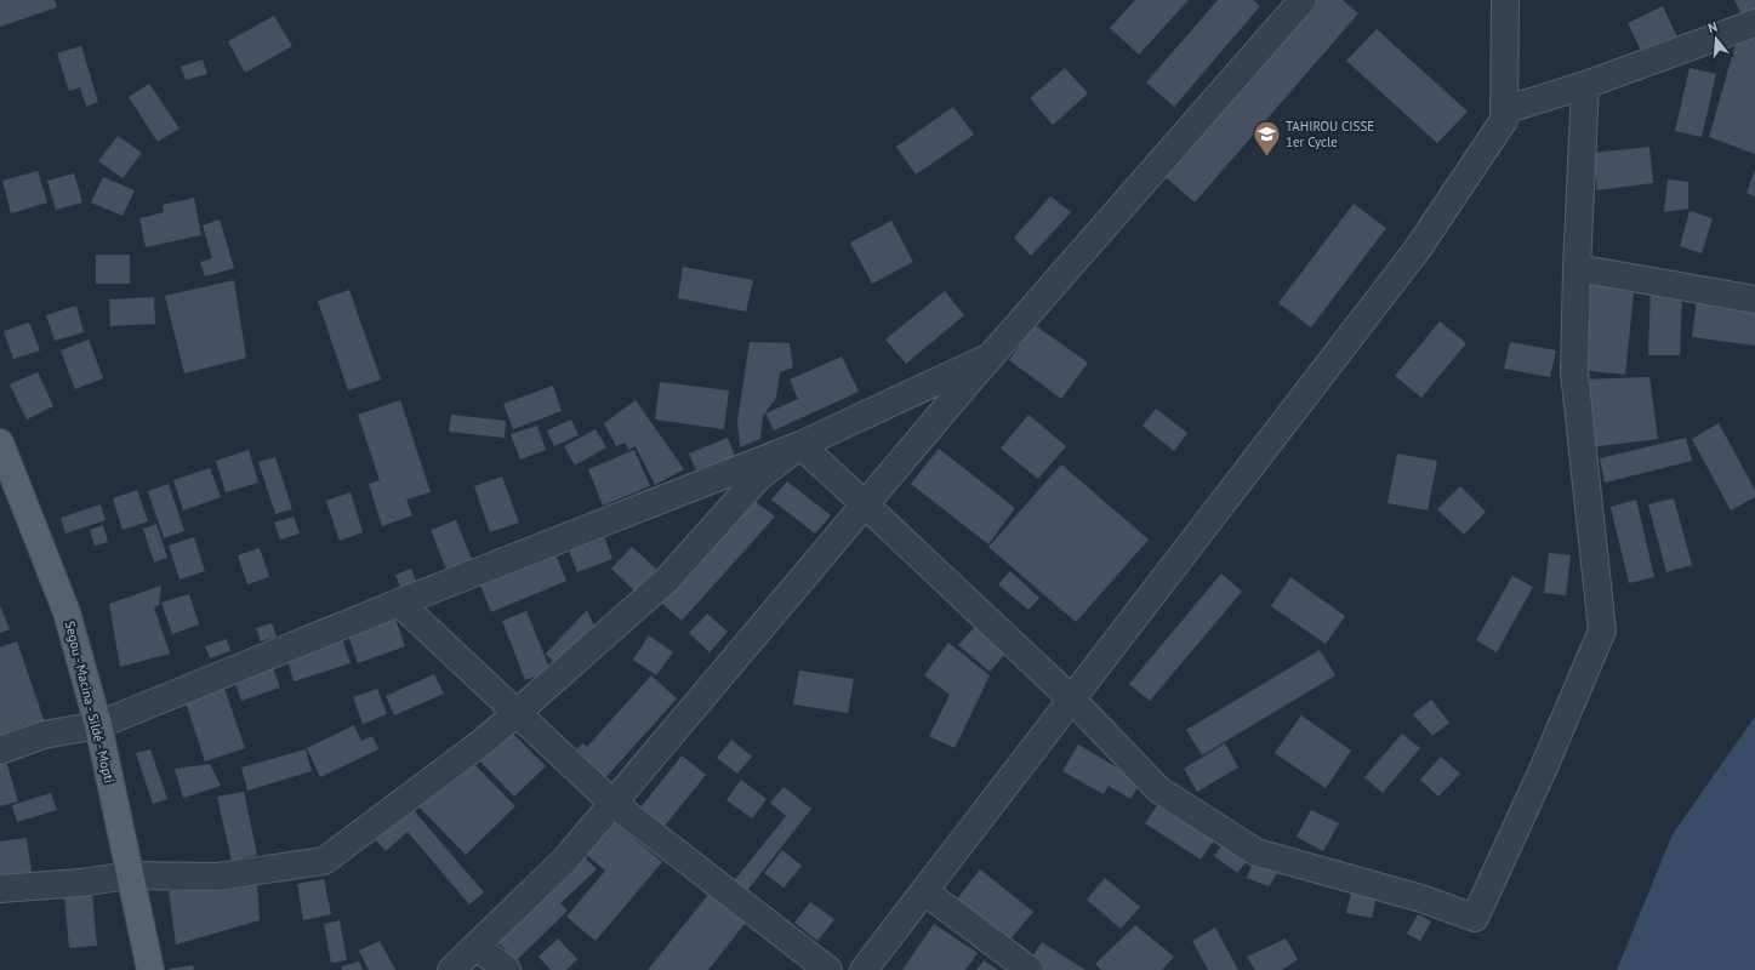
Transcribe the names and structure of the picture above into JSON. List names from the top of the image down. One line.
{"streets":{"main road":["Segou - Macina - Sildé - Mopti"]},"places":{"school or university":["TAHIROU CISSE 1er Cycle"]},"north":"top"}
